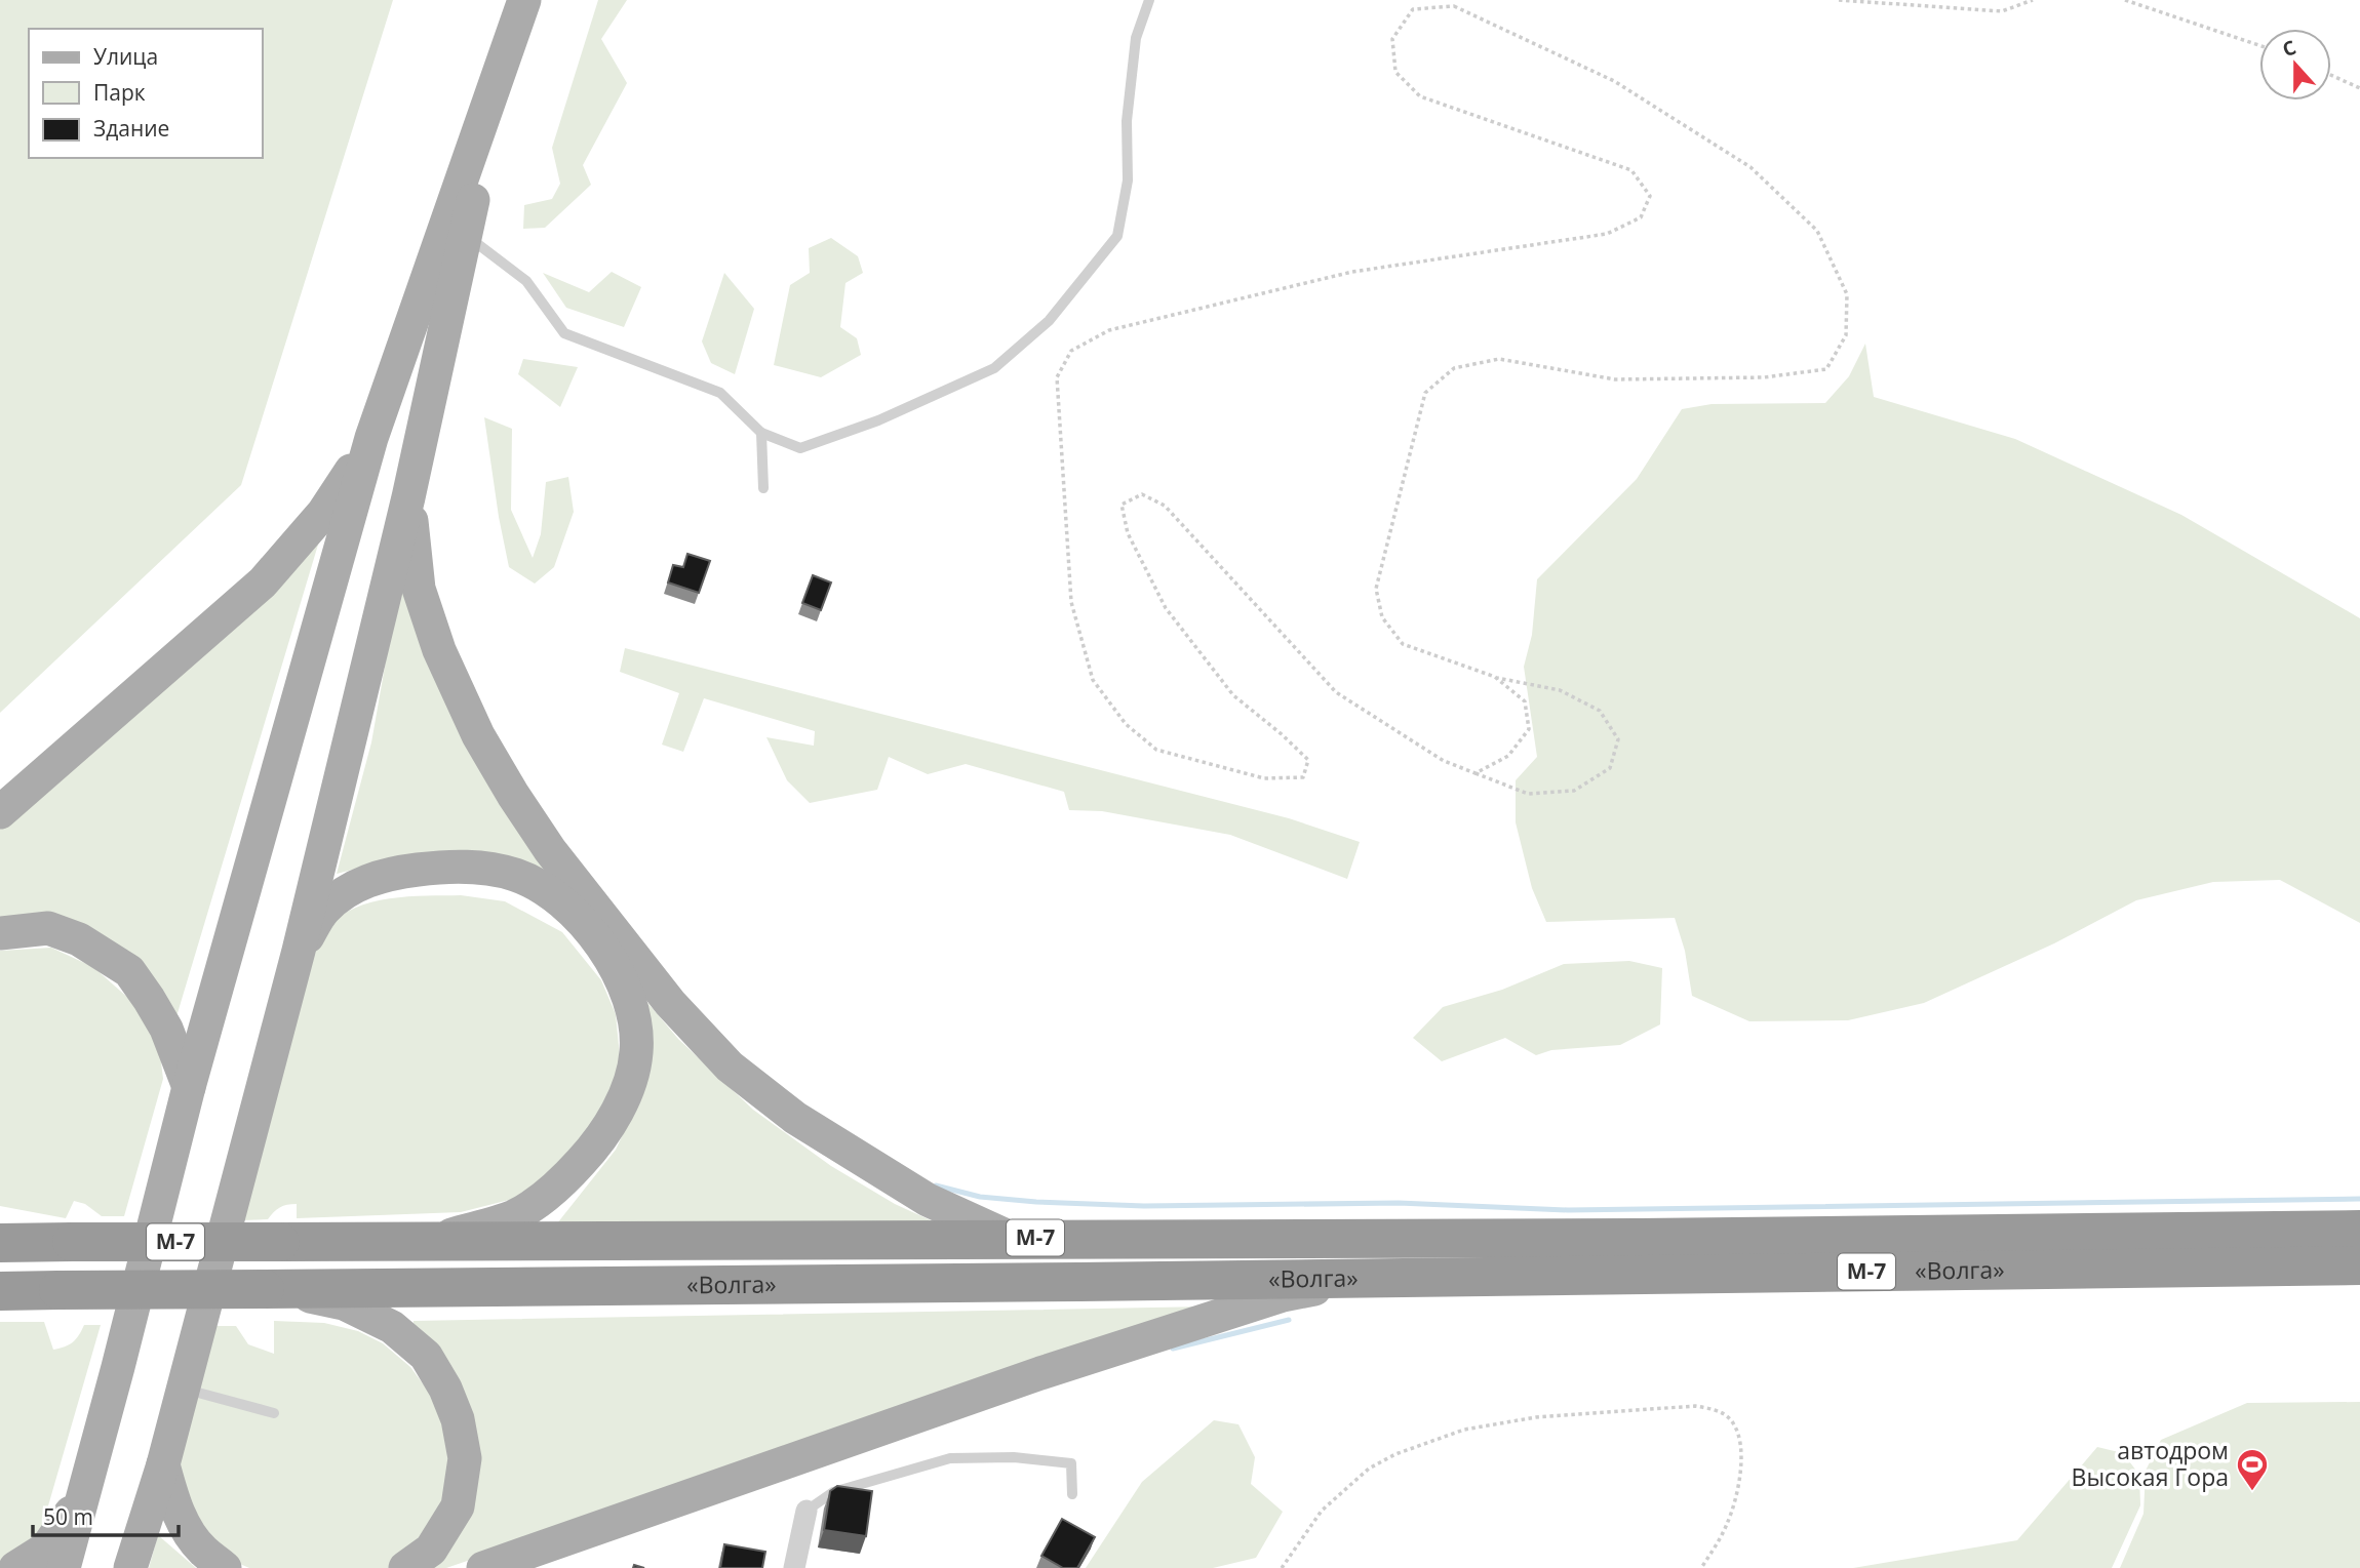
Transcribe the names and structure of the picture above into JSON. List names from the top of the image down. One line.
{"streets":{"highway":["М-7","«Волга»"]},"crossings":[["М-7","«Волга»"]],"places":{"sports":["автодром Высокая Гора"]},"legend":["Улица","Парк","Здание"],"scale_bar":"50 m","north":"top"}
